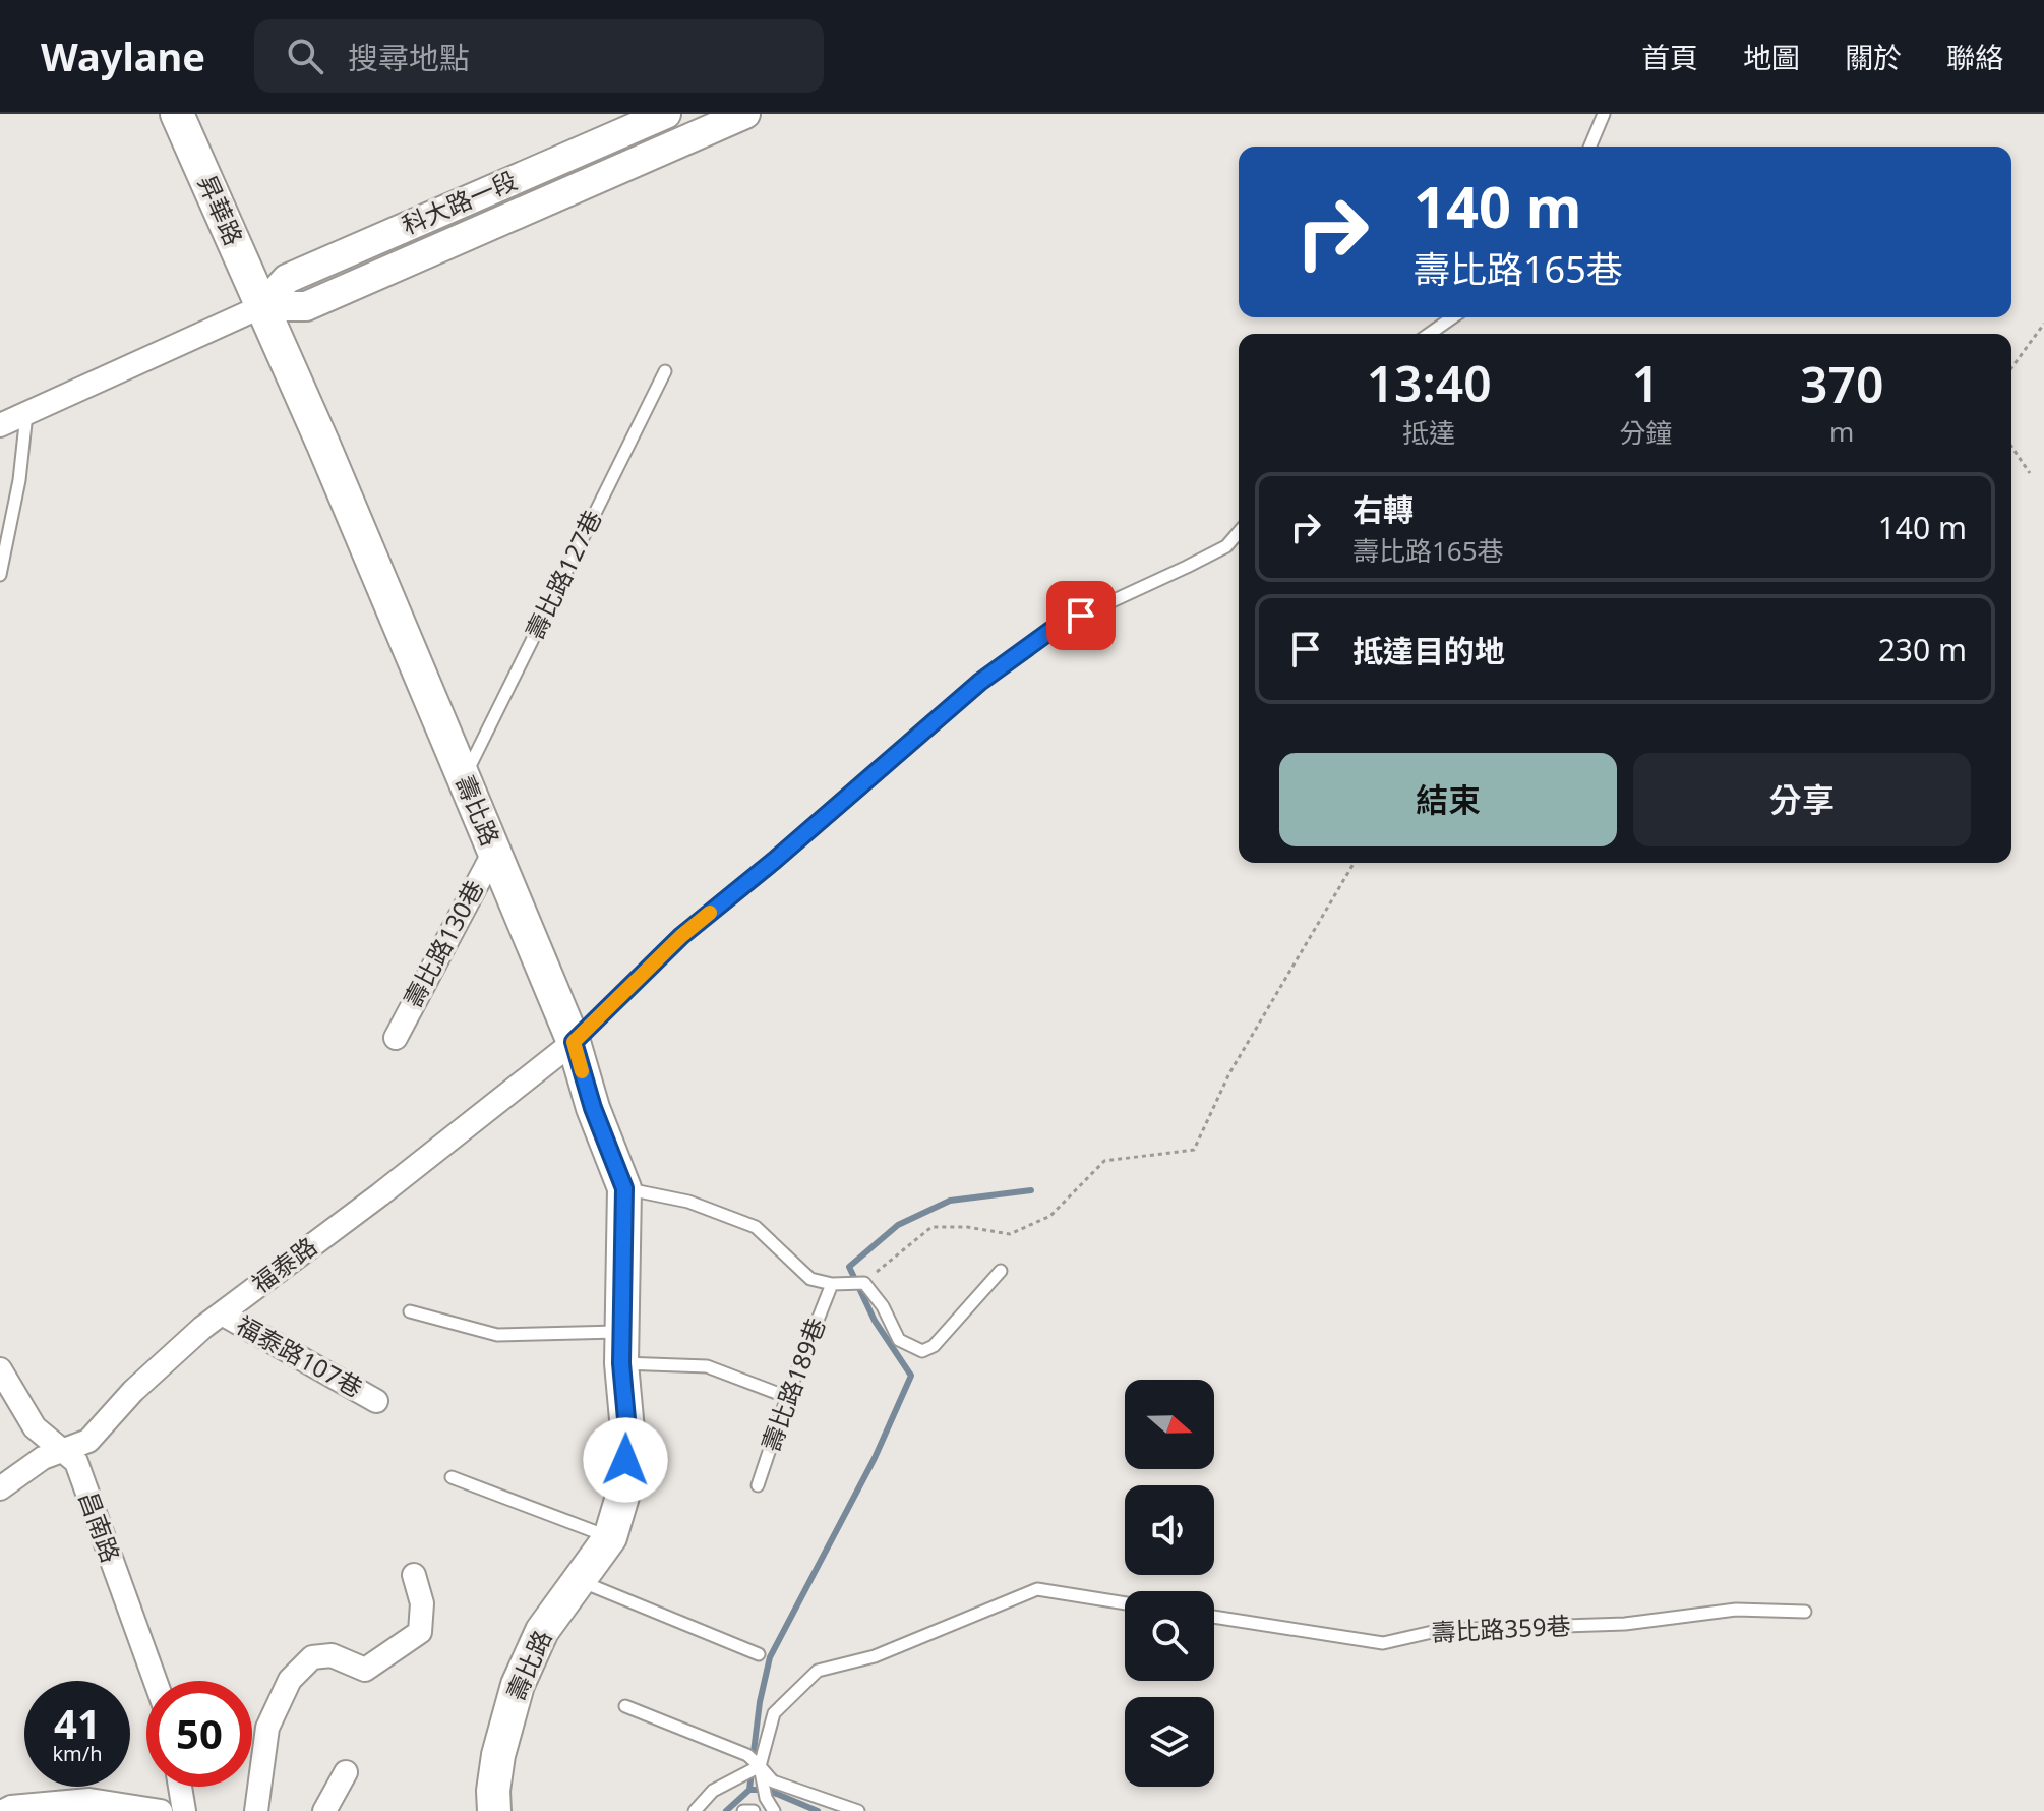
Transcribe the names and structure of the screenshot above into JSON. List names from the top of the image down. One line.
{"streets":{"main road":["昇華路","壽比路"],"street":["科大路一段","壽比路130巷","福泰路","福泰路107巷","昌南路"],"lane":["壽比路127巷","壽比路189巷","壽比路359巷"]},"crossings":[["科大路一段","昇華路"],["科大路一段","壽比路"],["昇華路","壽比路"],["壽比路127巷","壽比路"],["壽比路","壽比路130巷"],["壽比路","福泰路"],["壽比路","壽比路189巷"],["福泰路","福泰路107巷"],["福泰路","昌南路"]],"north":"right","page":{"header":"Waylane","search":"搜尋地點","nav":["首頁","地圖","關於","聯絡"],"turn":["140 m","壽比路165巷"],"eta":["13:40","抵達","1","分鐘","370","m"],"list":[{"name":"右轉","note":"壽比路165巷","value":"140 m"},{"name":"抵達目的地","value":"230 m"}],"buttons":["結束","分享"],"speed":"41 km/h","limit":"50"}}
